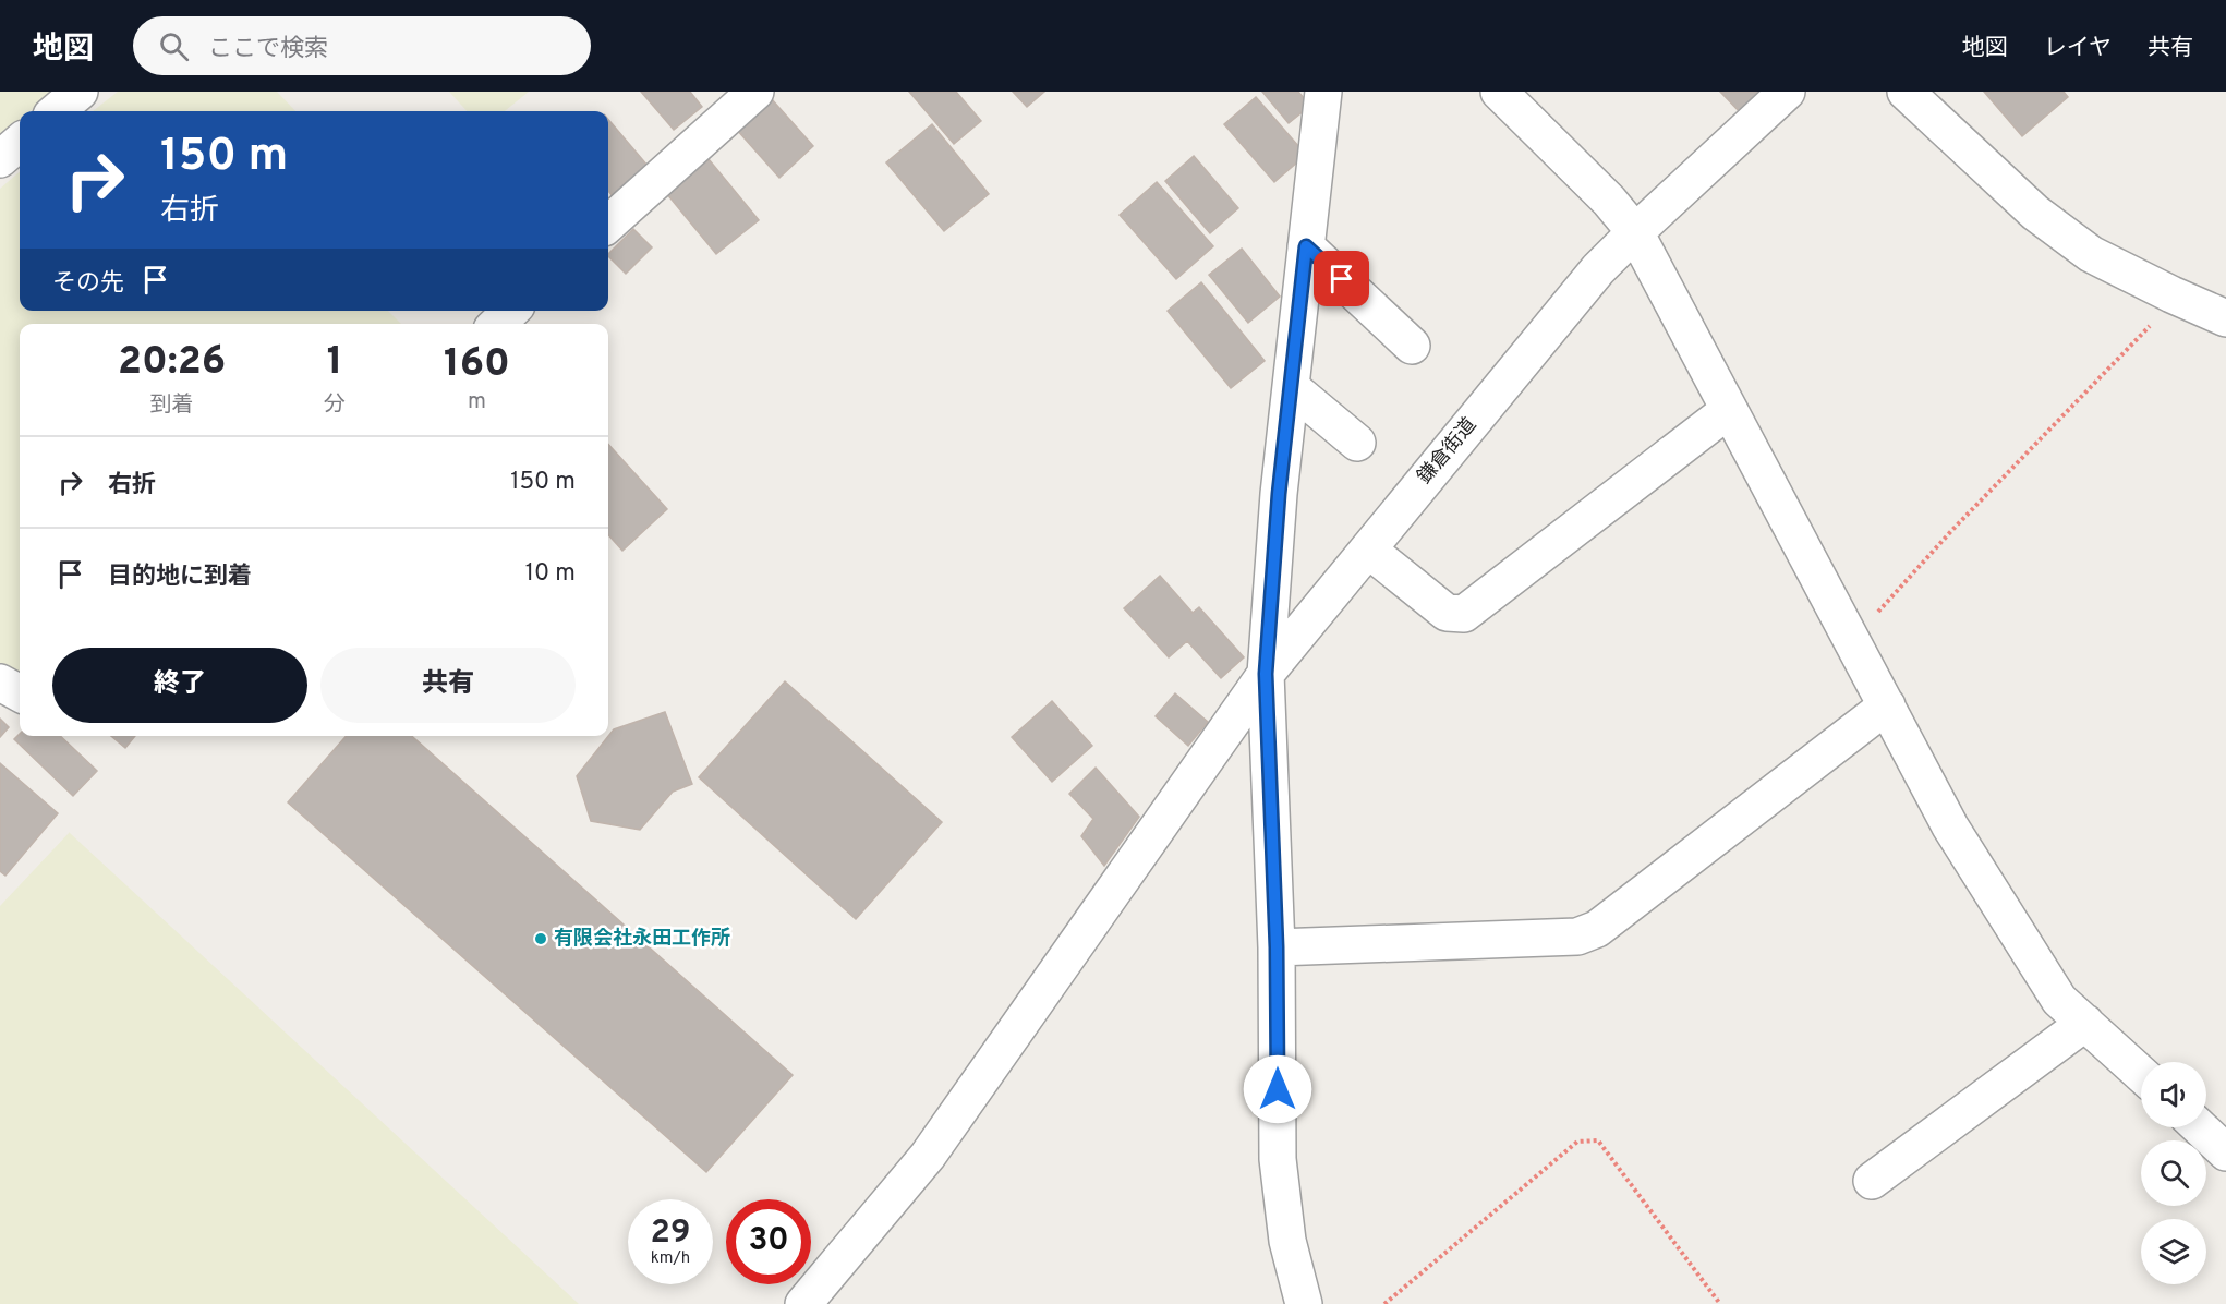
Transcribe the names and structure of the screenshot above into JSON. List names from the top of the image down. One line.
{"streets":{"street":["鎌倉街道"]},"places":["有限会社永田工作所"],"page":{"header":"地図","search":"ここで検索","nav":["地図","レイヤ","共有"],"turn":["150 m","右折"],"then":"その先","eta":["20:26","到着","1","分","160","m"],"list":[{"name":"右折","value":"150 m"},{"name":"目的地に到着","value":"10 m"}],"buttons":["終了","共有"],"speed":"29 km/h","limit":"30"}}
